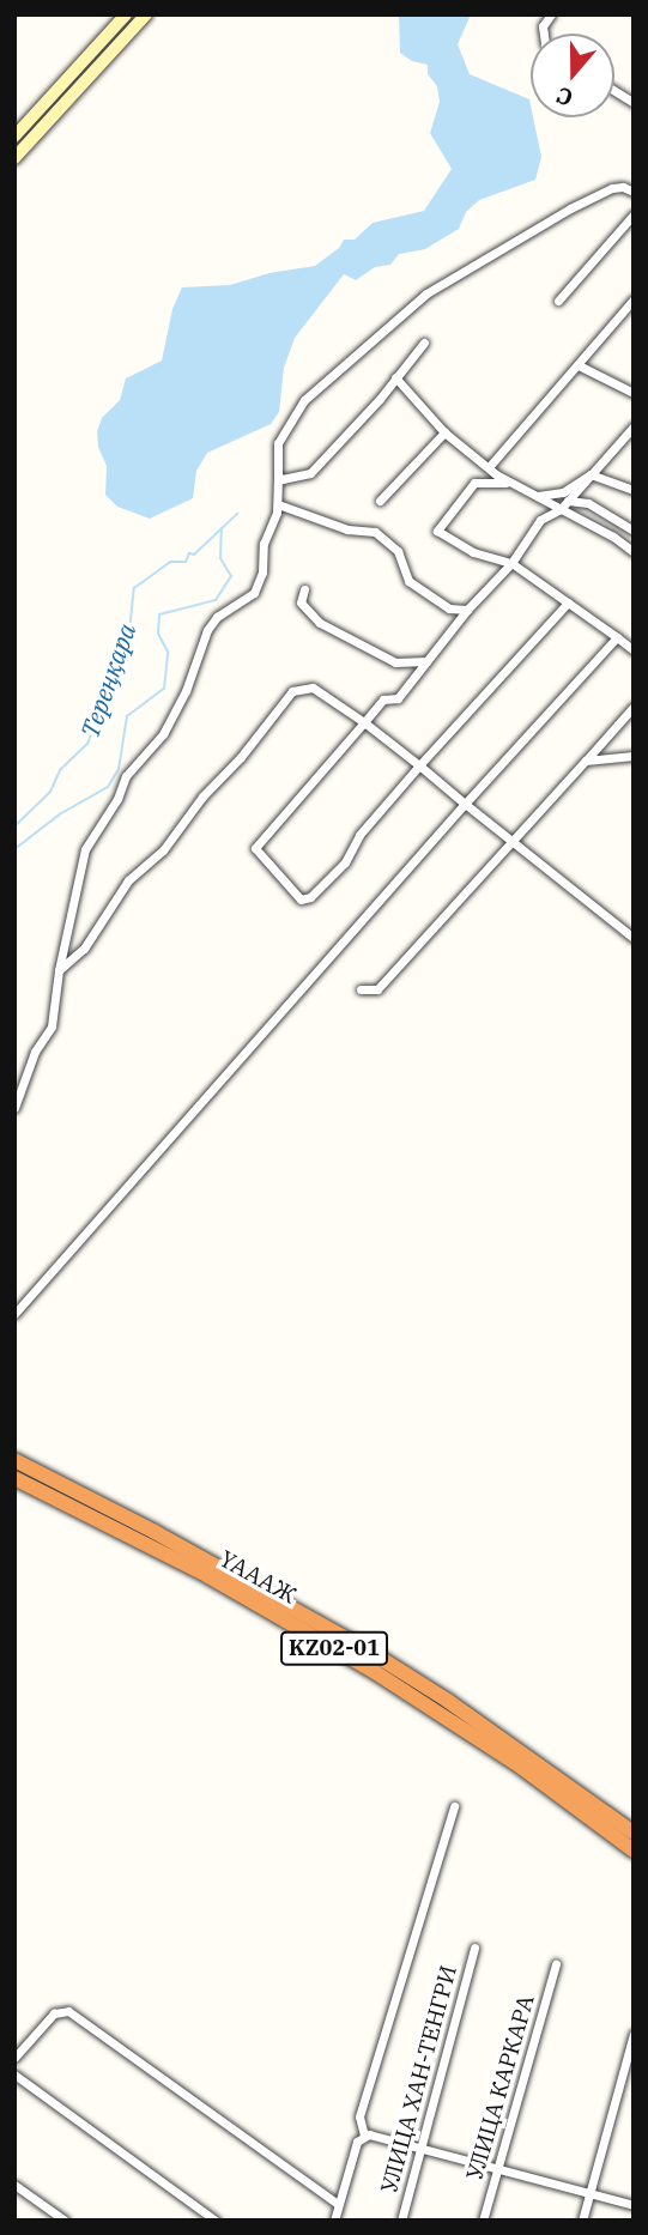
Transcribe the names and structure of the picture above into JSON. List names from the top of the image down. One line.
{"streets":{"highway":["ҮАААЖ","KZ02-01"],"street":["УЛИЦА ХАН-ТЕНГРИ","УЛИЦА КАРКАРА"]},"water":["Тереңқара"],"north":"bottom"}
